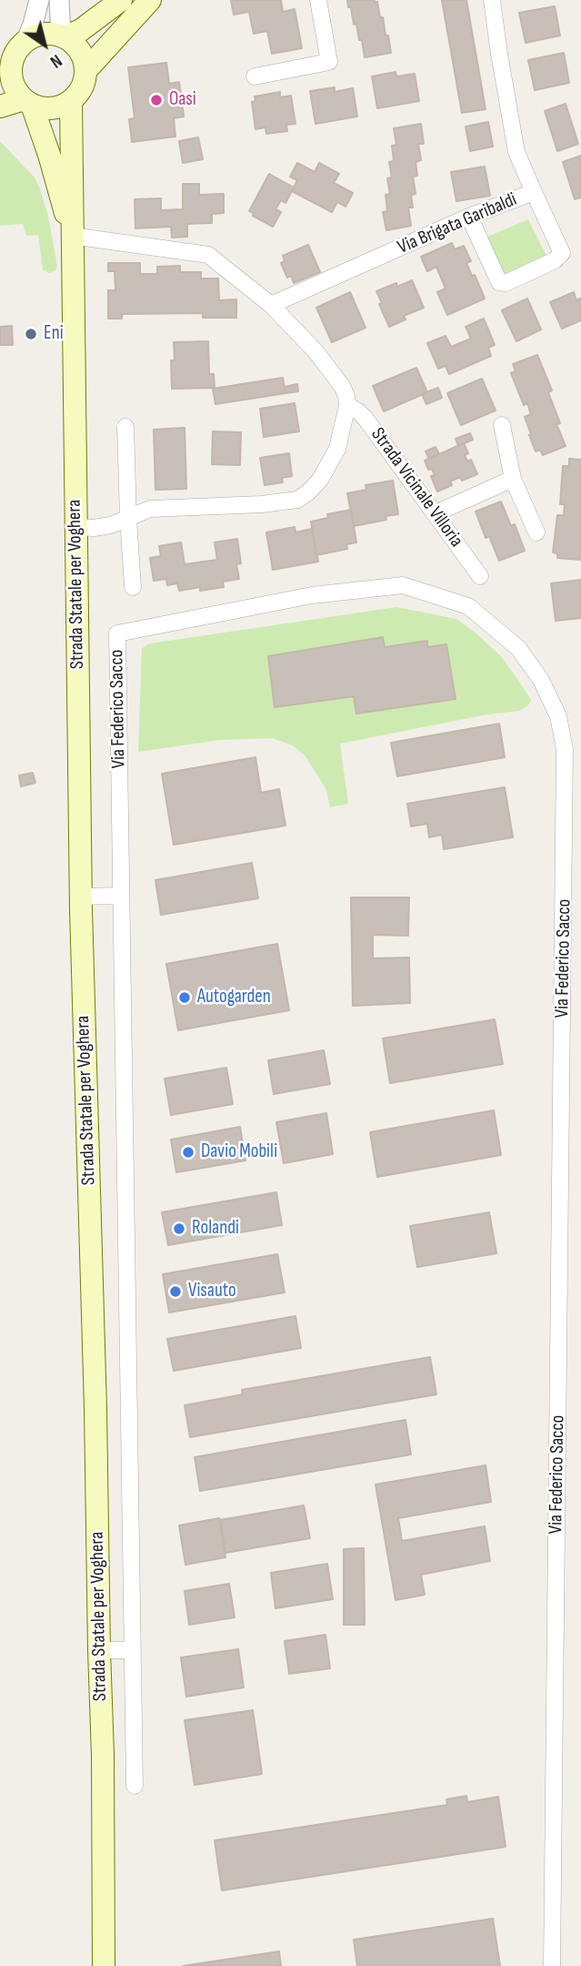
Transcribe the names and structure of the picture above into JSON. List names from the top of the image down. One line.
{"streets":{"main road":["Strada Statale per Voghera"],"street":["Via Brigata Garibaldi","Strada Vicinale Villoria","Via Federico Sacco"]},"crossings":[["Via Brigata Garibaldi","Strada Vicinale Villoria"],["Strada Vicinale Villoria","Strada Statale per Voghera"]],"places":["Oasi","Eni","Autogarden","Davio Mobili","Rolandi","Visauto"],"north":"bottom right"}
